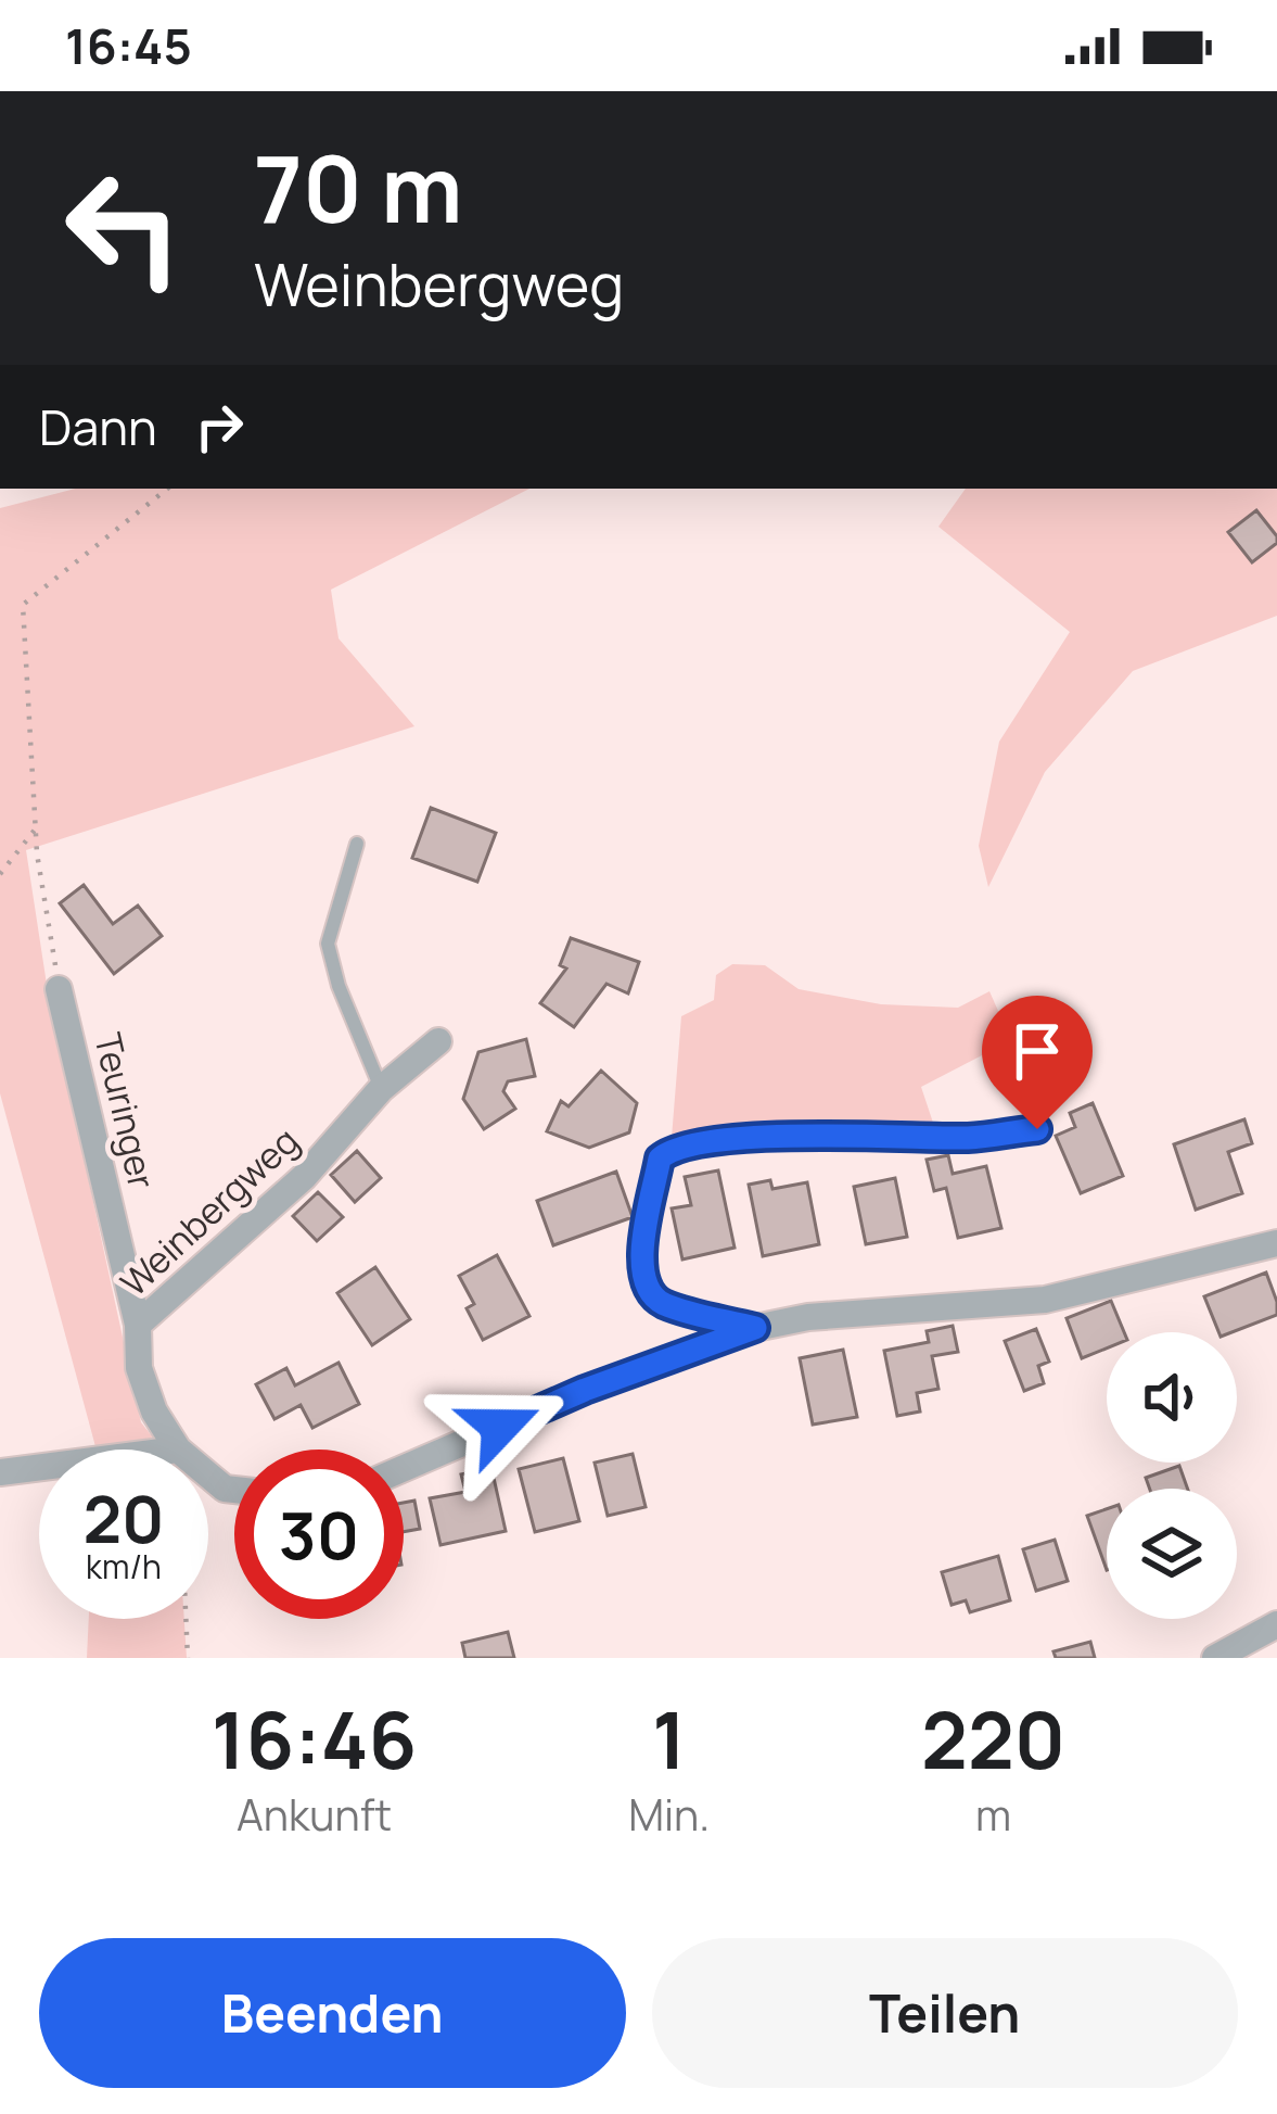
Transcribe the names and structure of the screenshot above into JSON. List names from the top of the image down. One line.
{"streets":{"street":["Teuringer","Weinbergweg"]},"crossings":[["Teuringer","Weinbergweg"]],"page":{"status":"16:45","turn":["70 m","Weinbergweg"],"then":"Dann","speed":"20 km/h","limit":"30","eta":["16:46","Ankunft","1","Min.","220","m"],"buttons":["Beenden","Teilen"]}}
